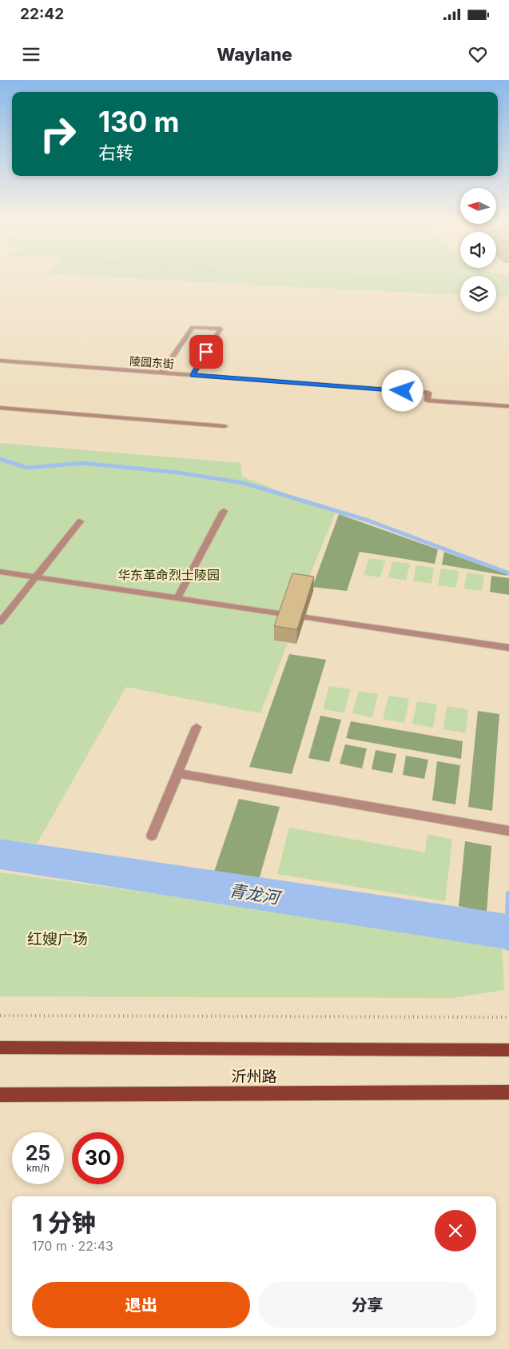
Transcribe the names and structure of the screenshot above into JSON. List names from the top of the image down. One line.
{"streets":{"main road":["沂州路"],"street":["陵园东街"]},"water":["青龙河"],"parks":["华东革命烈士陵园","红嫂广场"],"north":"left","page":{"status":"22:42","header":"Waylane","turn":["130 m","右转"],"speed":"25 km/h","limit":"30","heading":["1 分钟","170 m · 22:43"],"buttons":["退出","分享"]}}
